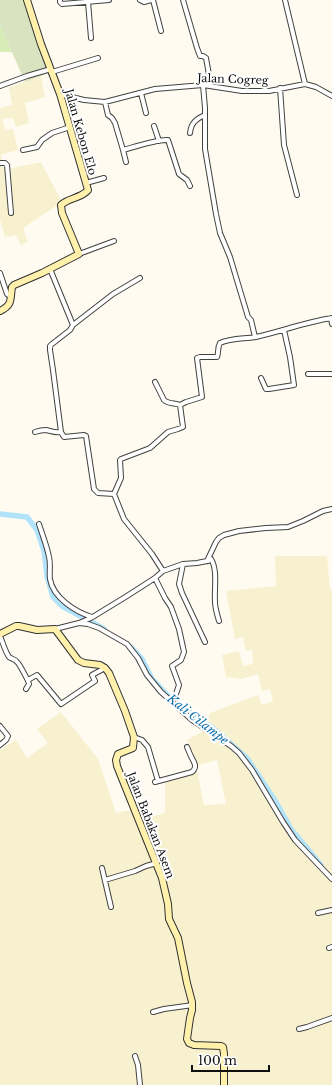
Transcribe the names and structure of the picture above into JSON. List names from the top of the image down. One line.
{"streets":{"street":["Jalan Cogreg","Jalan Kebon Elo","Jalan Babakan Asem"]},"crossings":[["Jalan Cogreg","Jalan Kebon Elo"]],"water":["Kali Cilampe"],"scale_bar":"100 m"}
